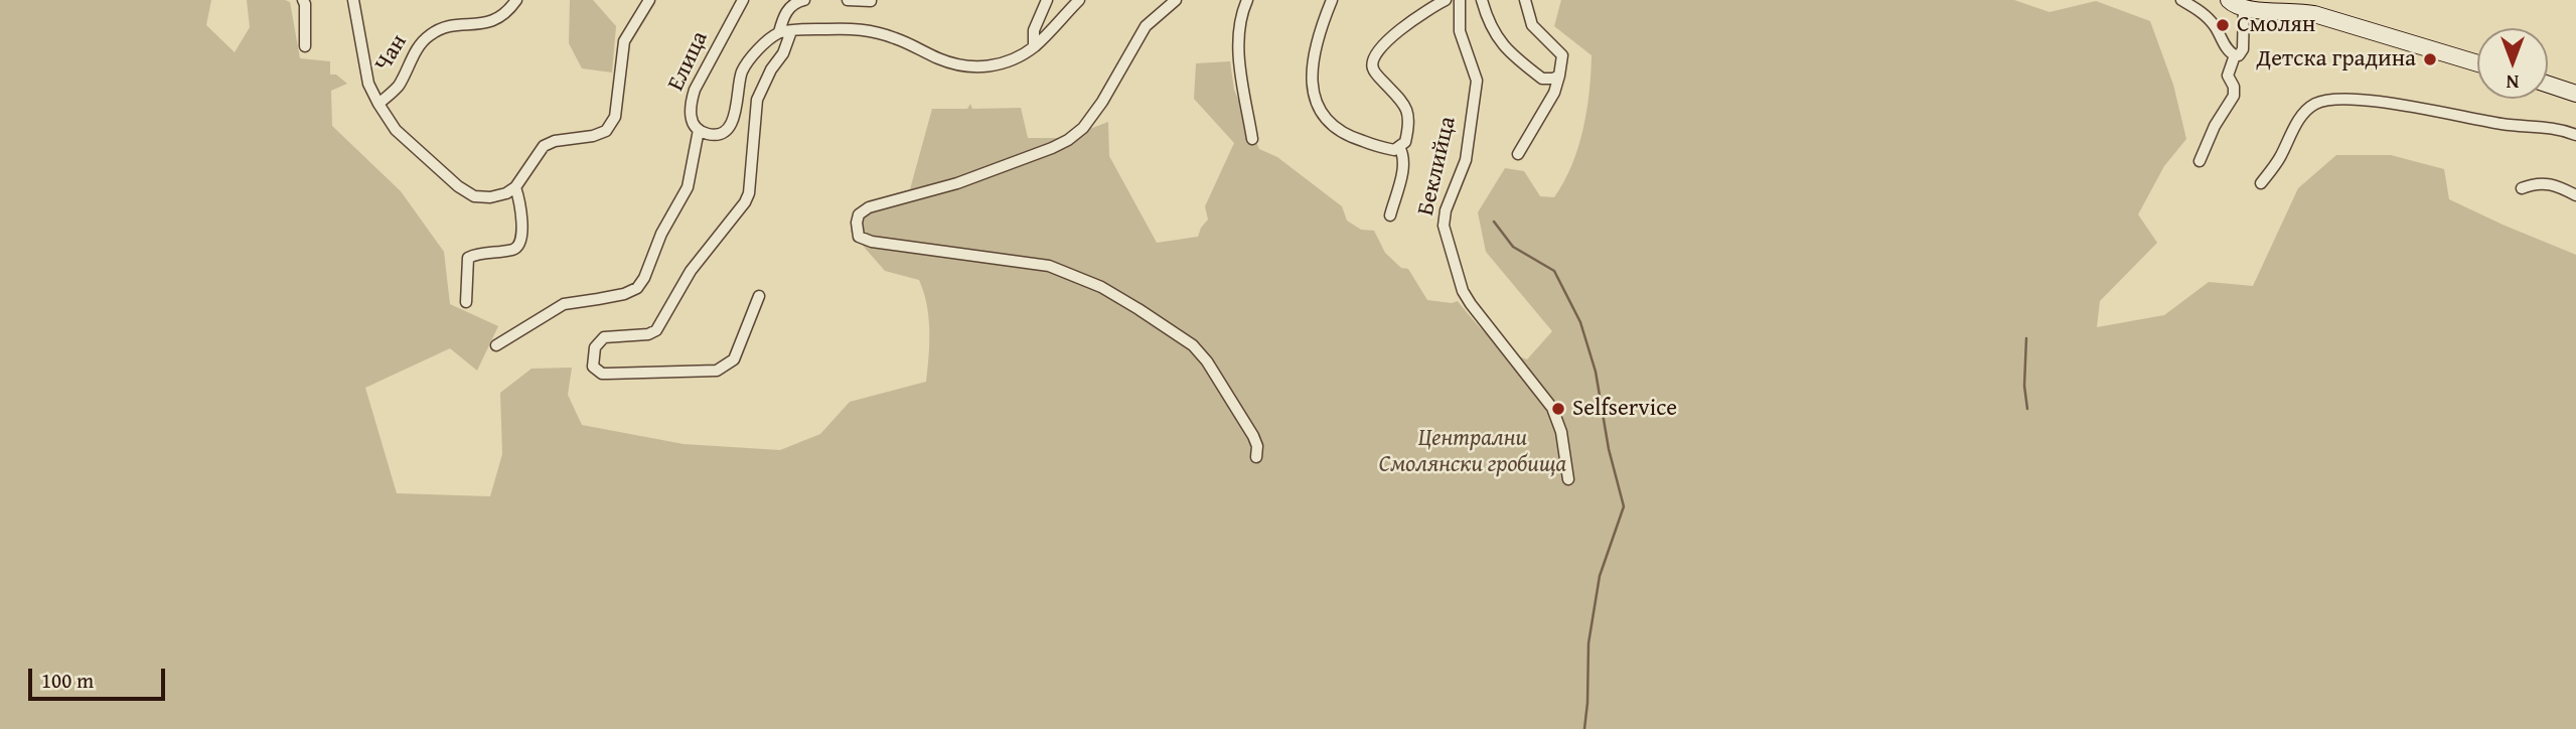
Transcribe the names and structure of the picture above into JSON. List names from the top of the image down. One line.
{"streets":{"street":["Чан","Елица","Беклийца"]},"parks":["Централни Смолянски гробища"],"places":["Смолян","Детска градина","Selfservice"],"scale_bar":"100 m","north":"bottom"}
